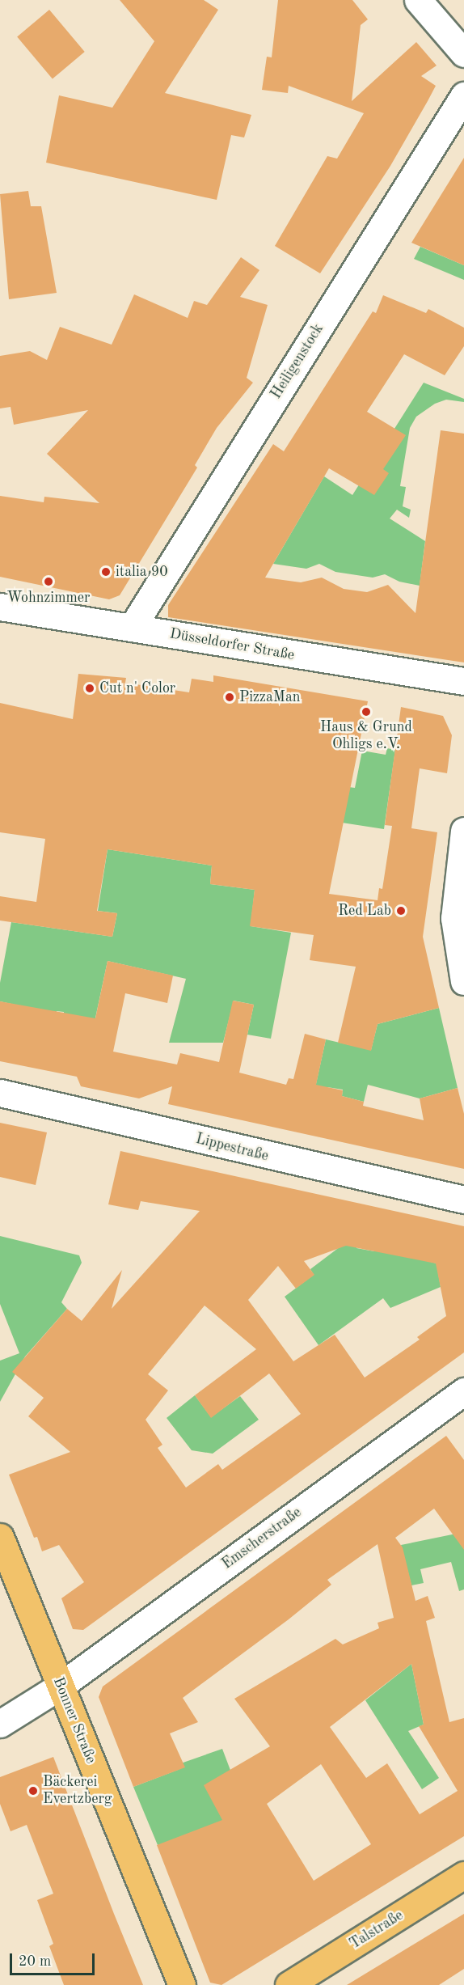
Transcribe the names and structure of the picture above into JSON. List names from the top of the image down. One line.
{"streets":{"main road":["Bonner Straße","Talstraße"],"street":["Heiligenstock","Düsseldorfer Straße","Lippestraße","Emscherstraße"]},"crossings":[["Heiligenstock","Düsseldorfer Straße"],["Emscherstraße","Bonner Straße"]],"places":["italia 90","Wohnzimmer","Cut n' Color","PizzaMan","Haus & Grund Ohligs e.V.","Red Lab","Bäckerei Evertzberg"],"scale_bar":"20 m"}
